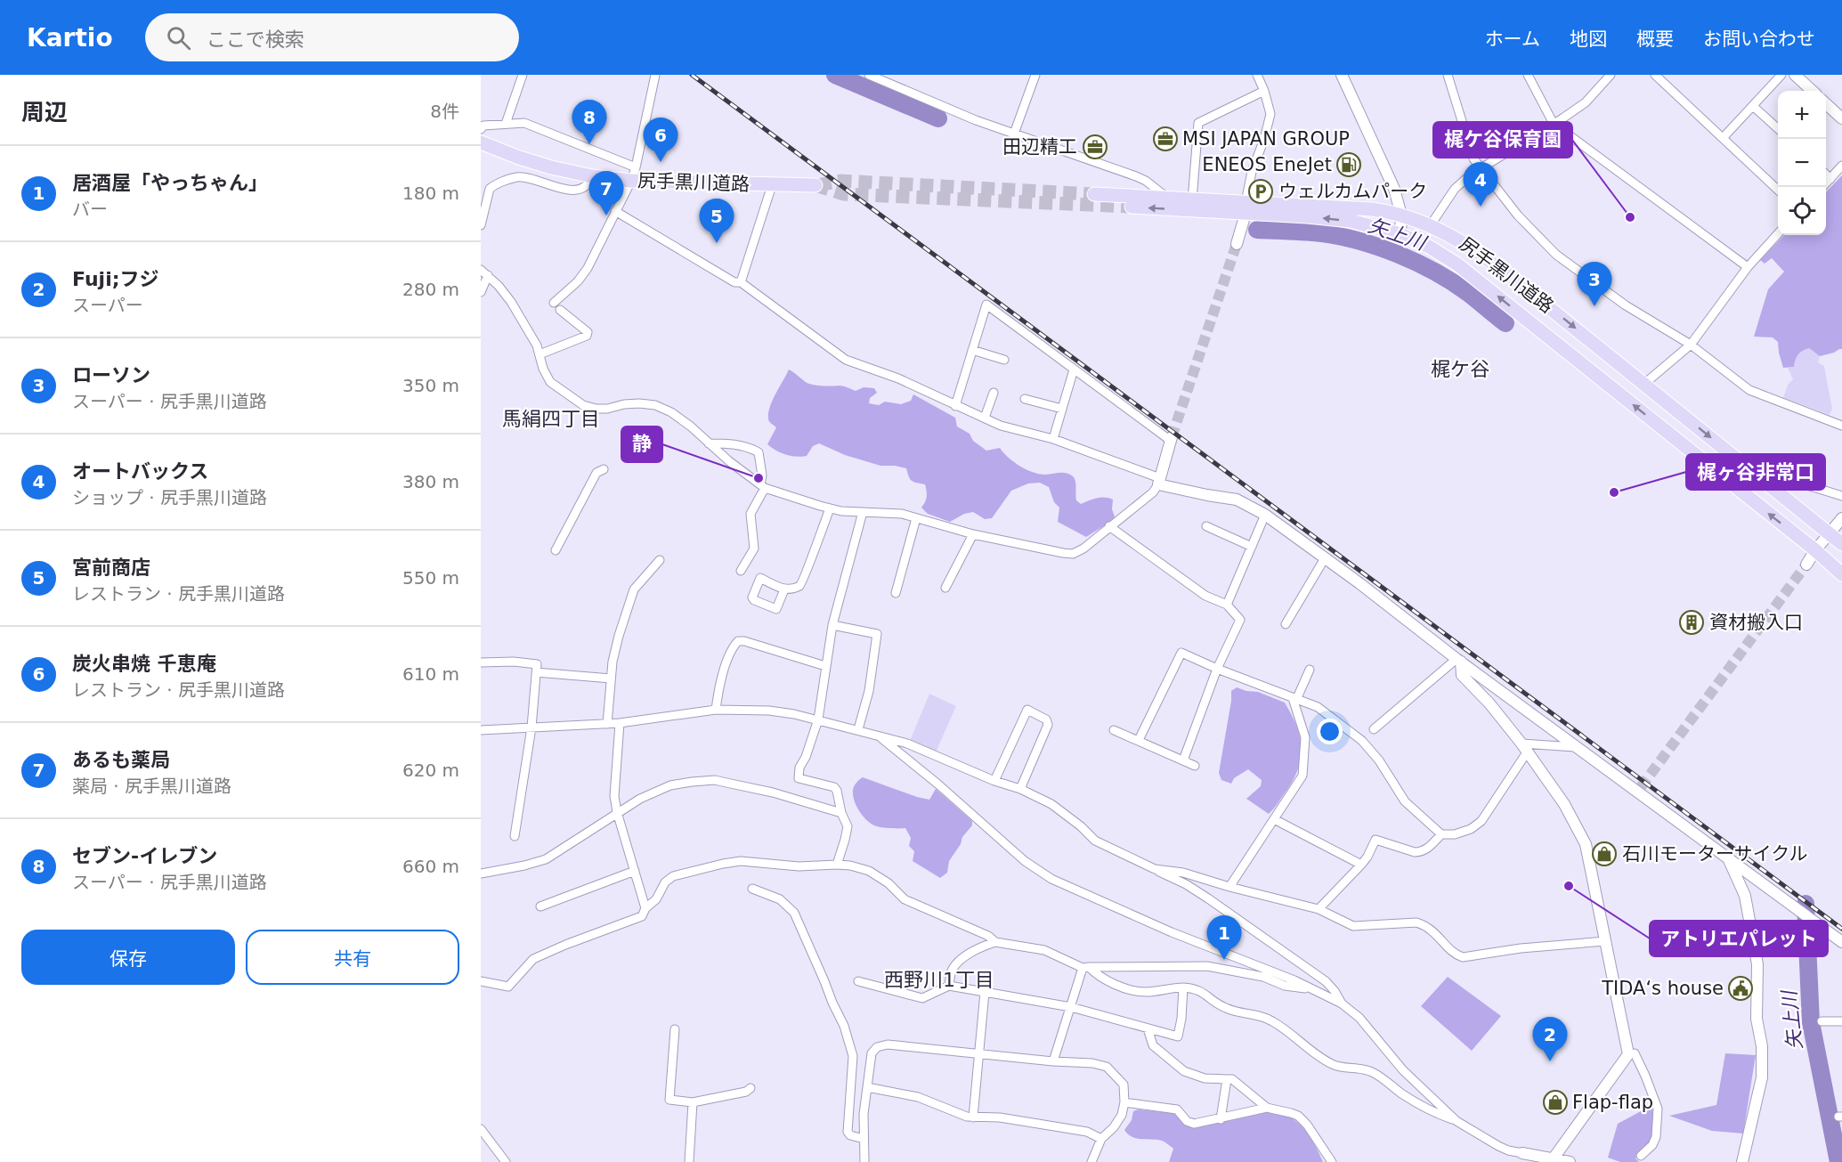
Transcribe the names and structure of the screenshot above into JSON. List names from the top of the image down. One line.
{"streets":{"main road":["尻手黒川道路"]},"districts":["梶ケ谷","馬絹四丁目","西野川1丁目"],"water":["矢上川"],"places":{"office":["MSI JAPAN GROUP","田辺精工"],"fuel station":["ENEOS EneJet"],"parking":["ウェルカムパーク"],"other":["梶ケ谷保育園","静","梶ヶ谷非常口","アトリエパレット"],"building":["資材搬入口"],"shop":["石川モーターサイクル","Flap-flap"],"public building":["TIDA‘s house"]},"page":{"header":"Kartio","search":"ここで検索","nav":["ホーム","地図","概要","お問い合わせ"],"heading":["周辺","8件"],"map_buttons":["+","−"],"pins":["8","6","4","7","5","3","1","2"],"list":[{"mark":"1","name":"居酒屋「やっちゃん」","note":"バー","value":"180 m"},{"mark":"2","name":"Fuji;フジ","note":"スーパー","value":"280 m"},{"mark":"3","name":"ローソン","note":"スーパー · 尻手黒川道路","value":"350 m"},{"mark":"4","name":"オートバックス","note":"ショップ · 尻手黒川道路","value":"380 m"},{"mark":"5","name":"宮前商店","note":"レストラン · 尻手黒川道路","value":"550 m"},{"mark":"6","name":"炭火串焼 千恵庵","note":"レストラン · 尻手黒川道路","value":"610 m"},{"mark":"7","name":"あるも薬局","note":"薬局 · 尻手黒川道路","value":"620 m"},{"mark":"8","name":"セブン-イレブン","note":"スーパー · 尻手黒川道路","value":"660 m"}],"buttons":["保存","共有"]}}
